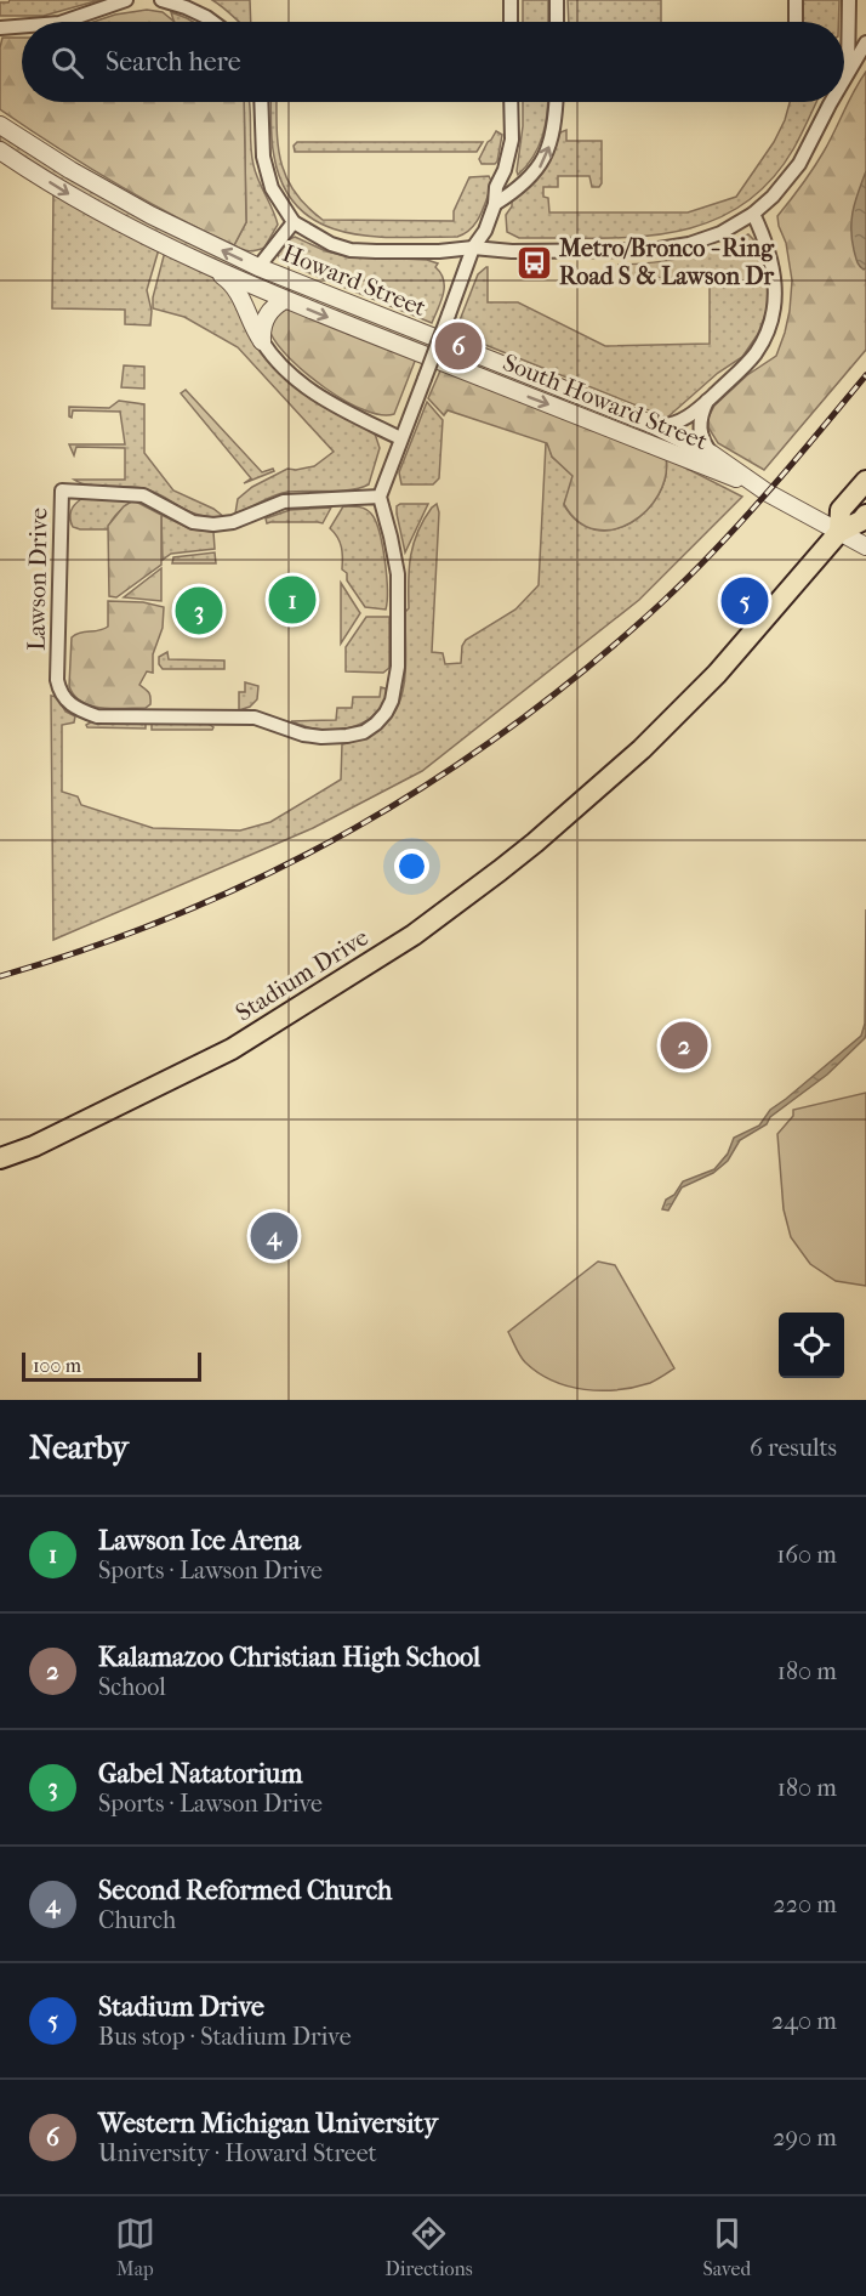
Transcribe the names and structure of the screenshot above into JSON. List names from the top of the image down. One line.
{"streets":{"main road":["Stadium Drive"],"street":["Howard Street","South Howard Street","Lawson Drive"]},"crossings":[["Howard Street","South Howard Street"],["Howard Street","Stadium Drive"]],"places":{"bus stop":["Metro/Bronco - Ring Road S & Lawson Dr"]},"scale_bar":"100 m","page":{"search":"Search here","pins":["6","1","5","3","2","4"],"scale":"100 m","heading":["Nearby","6 results"],"list":[{"mark":"1","name":"Lawson Ice Arena","note":"Sports · Lawson Drive","value":"160 m"},{"mark":"2","name":"Kalamazoo Christian High School","note":"School","value":"180 m"},{"mark":"3","name":"Gabel Natatorium","note":"Sports · Lawson Drive","value":"180 m"},{"mark":"4","name":"Second Reformed Church","note":"Church","value":"220 m"},{"mark":"5","name":"Stadium Drive","note":"Bus stop · Stadium Drive","value":"240 m"},{"mark":"6","name":"Western Michigan University","note":"University · Howard Street","value":"290 m"}],"nav":["Map","Directions","Saved"]}}
